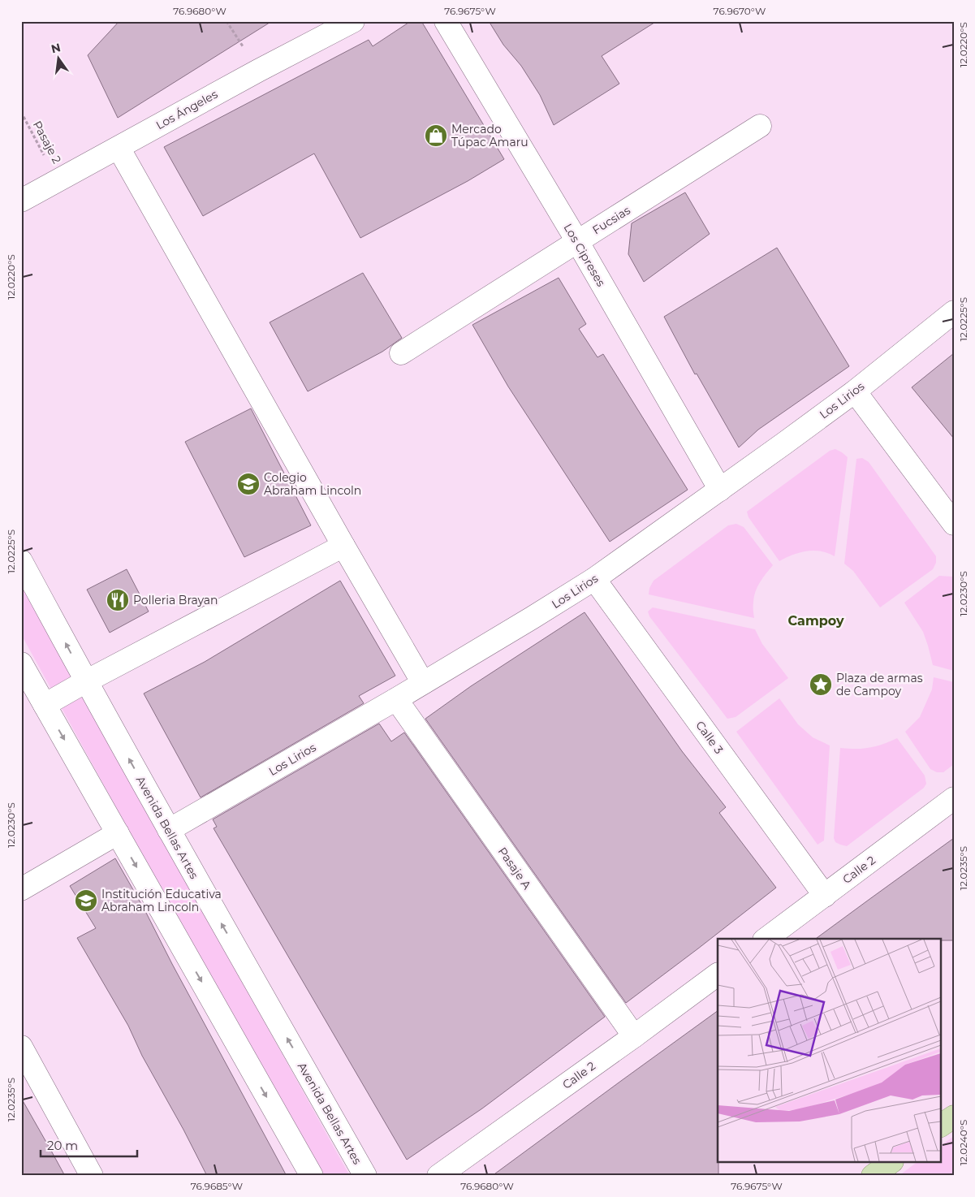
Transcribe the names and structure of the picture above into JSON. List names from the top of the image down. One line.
{"streets":{"street":["Los Ángeles","Fucsias","Los Cipreses","Los Lirios","Calle 3","Avenida Bellas Artes","Pasaje A","Calle 2"],"path":["Pasaje 2"]},"crossings":[["Los Ángeles","Pasaje 2"],["Fucsias","Los Cipreses"],["Los Cipreses","Los Lirios"],["Los Lirios","Calle 3"],["Los Lirios","Avenida Bellas Artes"],["Los Lirios","Pasaje A"],["Calle 3","Calle 2"],["Pasaje A","Calle 2"]],"districts":["Campoy"],"places":{"shop":["Mercado Túpac Amaru"],"school or university":["Colegio Abraham Lincoln","Institución Educativa Abraham Lincoln"],"restaurant":["Polleria Brayan"],"place":["Plaza de armas de Campoy"]},"scale_bar":"20 m","north":"top","coordinates":["76.9680°W","76.9675°W","76.9670°W","12.0220°S","12.0225°S","12.0230°S","12.0235°S","12.0240°S","76.9685°W"]}
